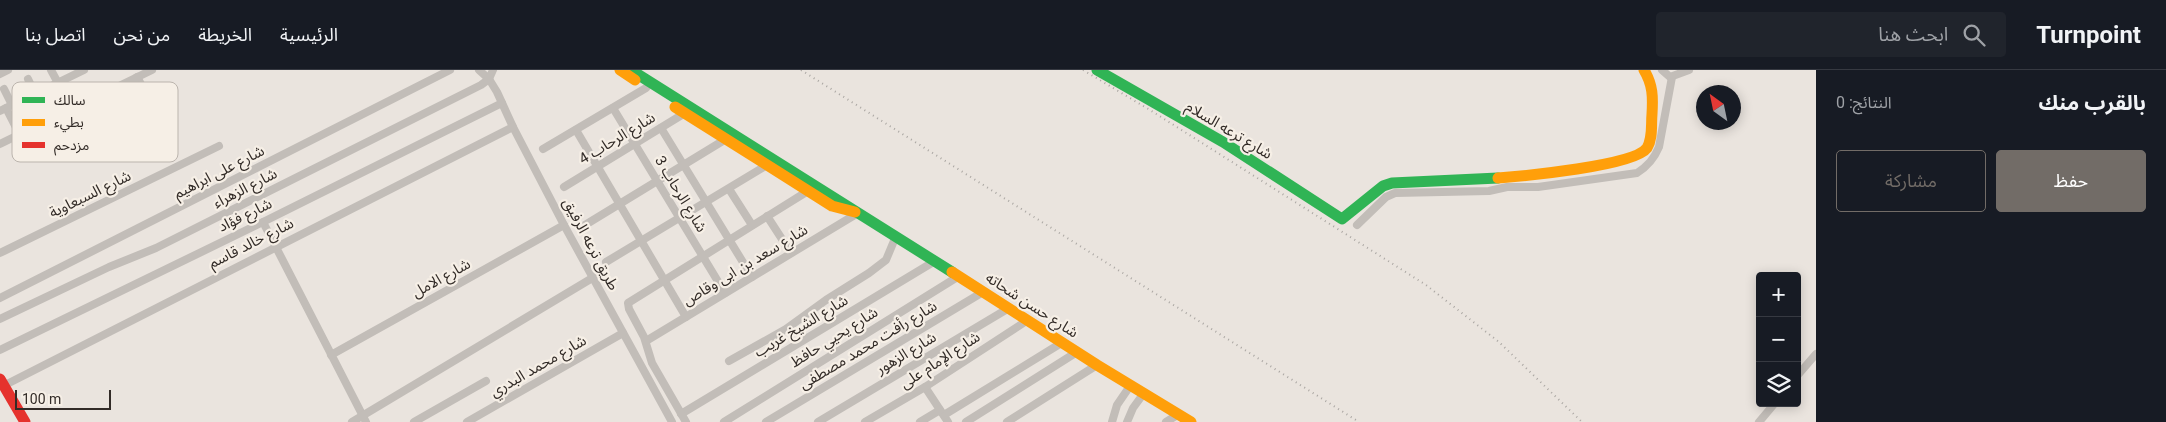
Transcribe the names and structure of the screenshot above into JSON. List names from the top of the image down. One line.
{"streets":{"main road":["شارع ترعه السلام","شارع حسن شحاته"],"street":["شارع الرحاب 4","شارع على ابراهيم","شارع الزهراء","شارع السبعاوية","شارع الرحاب 3","شارع فؤاد","شارع خالد قاسم","طريق ترعه الرفيق","شارع سعد بن ابى وقاص","شارع الامل","شارع الشيخ غريب","شارع يحيي حافظ","شارع رأفت محمد مصطفى","شارع الزهور","شارع الإمام على","شارع محمد البدري"]},"crossings":[["شارع الرحاب 4","شارع الرحاب 3"],["شارع الرحاب 4","شارع حسن شحاته"],["شارع الزهراء","طريق ترعه الرفيق"],["شارع الرحاب 3","شارع سعد بن ابى وقاص"],["شارع فؤاد","طريق ترعه الرفيق"],["شارع خالد قاسم","طريق ترعه الرفيق"],["طريق ترعه الرفيق","شارع سعد بن ابى وقاص"],["طريق ترعه الرفيق","شارع الامل"],["طريق ترعه الرفيق","شارع الشيخ غريب"],["طريق ترعه الرفيق","شارع محمد البدري"],["شارع سعد بن ابى وقاص","شارع حسن شحاته"],["شارع حسن شحاته","شارع الشيخ غريب"],["شارع حسن شحاته","شارع يحيي حافظ"],["شارع حسن شحاته","شارع رأفت محمد مصطفى"],["شارع حسن شحاته","شارع الزهور"],["شارع حسن شحاته","شارع الإمام على"]],"legend":["سالك","بطيء","مزدحم"],"scale_bar":"100 m","north":"top left","page":{"header":"Turnpoint","search":"ابحث هنا","nav":["الرئيسية","الخريطة","من نحن","اتصل بنا"],"heading":["بالقرب منك","النتائج: 0"],"buttons":["حفظ","مشاركة"],"map_buttons":["+","−"],"scale":"100 m"}}
